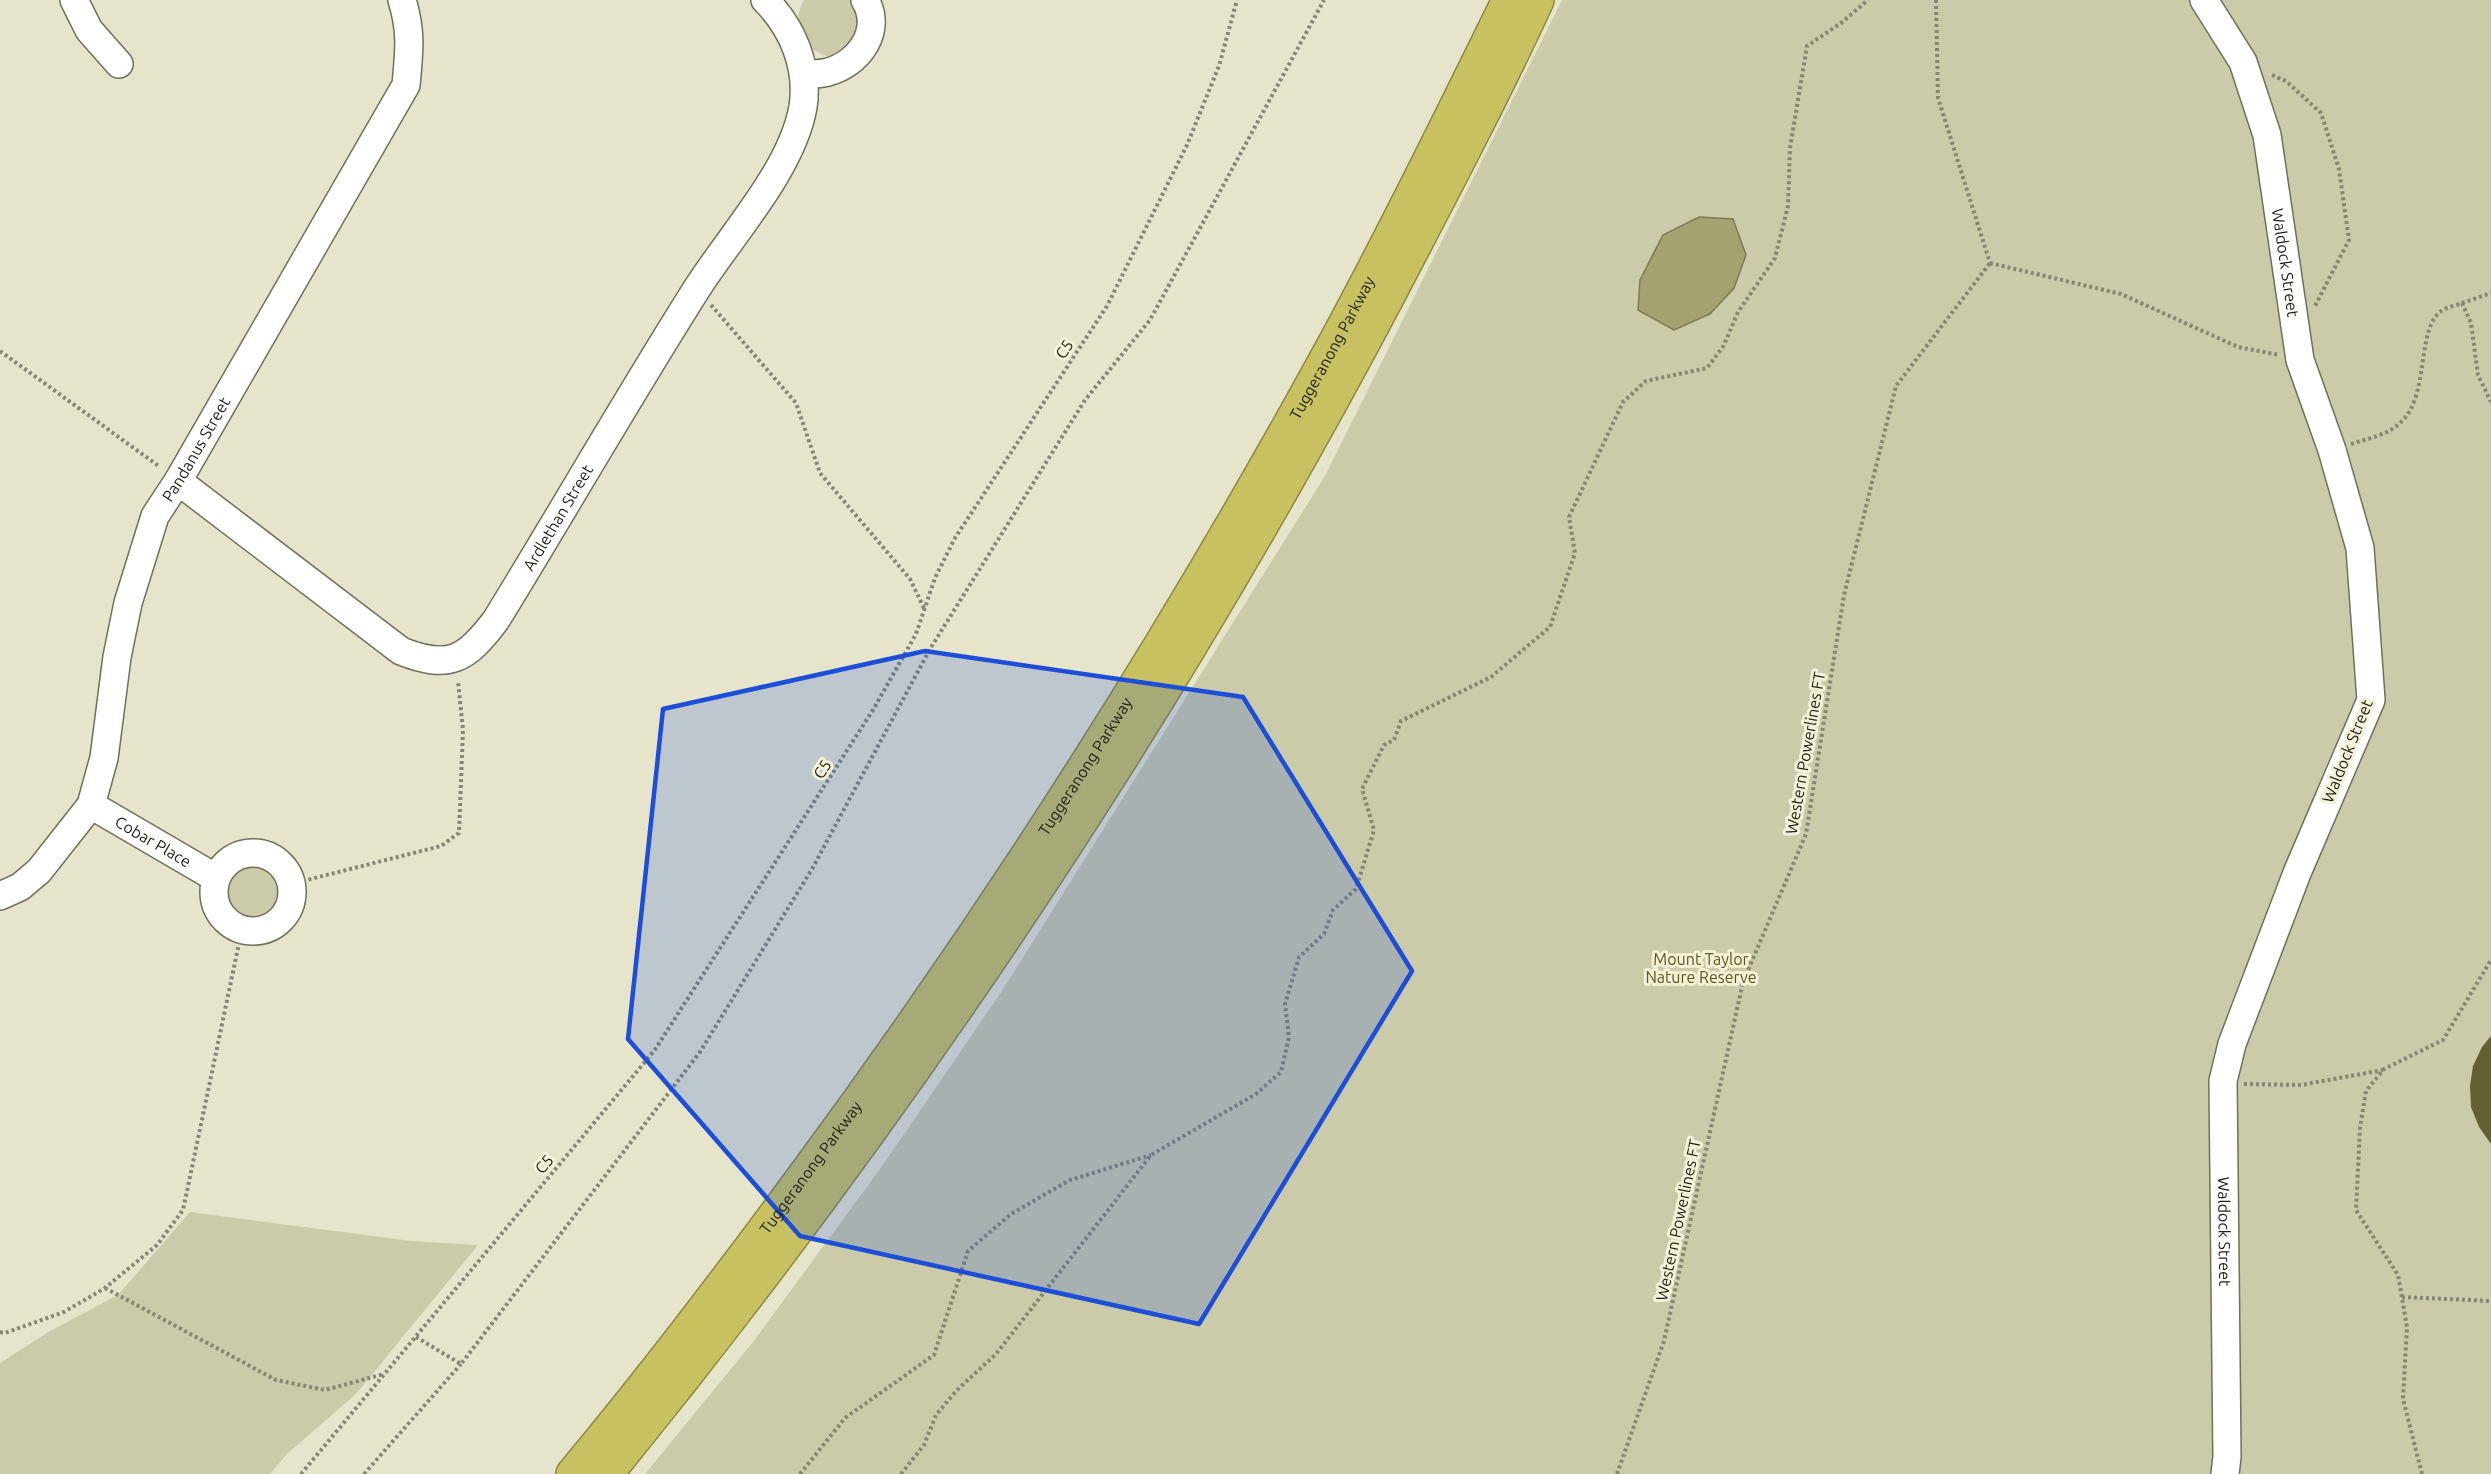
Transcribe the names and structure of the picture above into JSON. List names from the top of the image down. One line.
{"streets":{"highway":["Tuggeranong Parkway"],"street":["Waldock Street","Pandanus Street","Ardlethan Street","Cobar Place"],"path":["C5","Western Powerlines FT"]},"crossings":[["Pandanus Street","Cobar Place"]],"parks":["Mount Taylor Nature Reserve"]}
